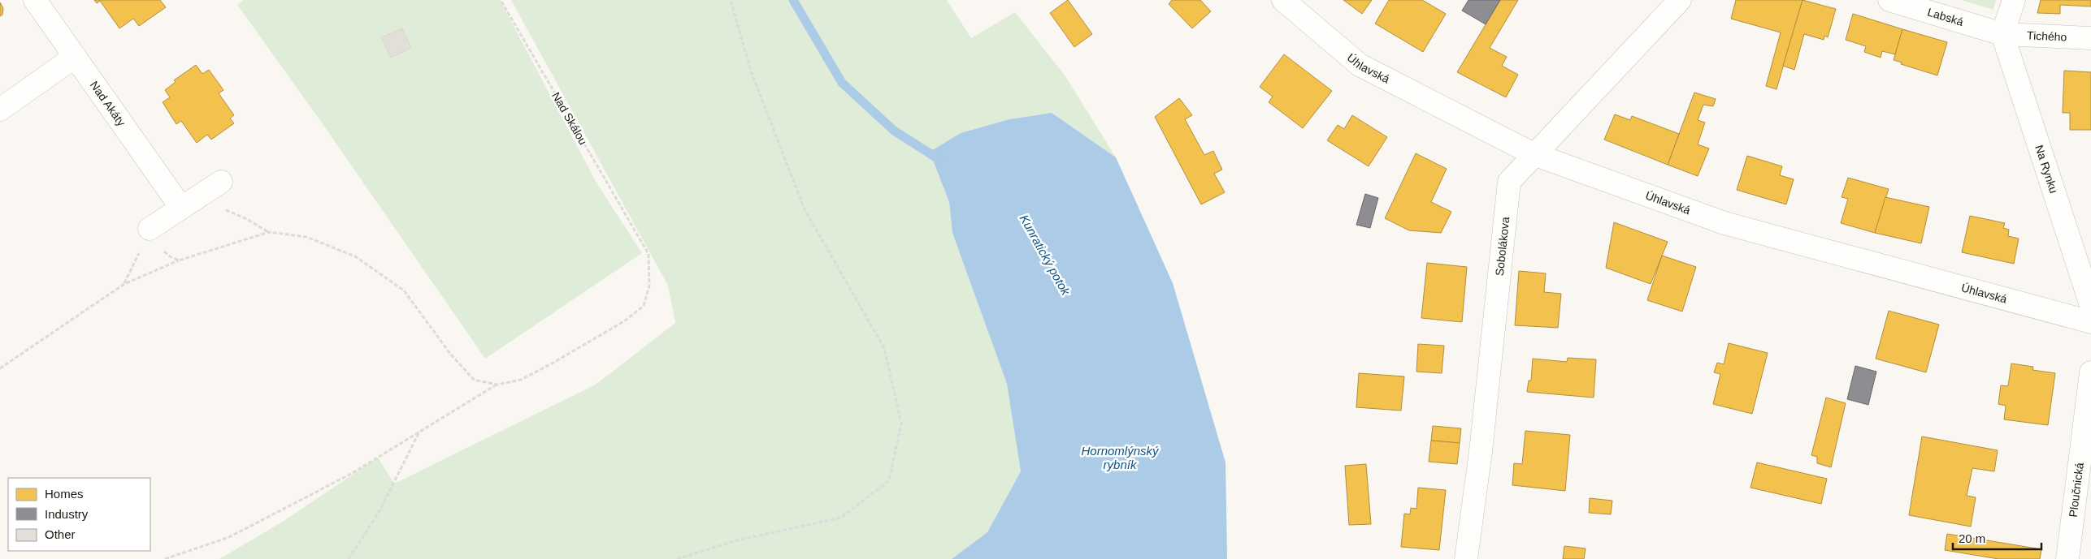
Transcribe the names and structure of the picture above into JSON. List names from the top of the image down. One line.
{"streets":{"street":["Labská","Tichého","Úhlavská","Nad Akáty","Na Rynku","Sobolákova","Ploučnická"],"path":["Nad Skálou"]},"crossings":[["Labská","Tichého"],["Labská","Na Rynku"],["Tichého","Na Rynku"],["Úhlavská","Sobolákova"]],"water":["Kunratický potok","Hornomlýnský rybník"],"legend":["Homes","Industry","Other"],"scale_bar":"20 m"}
